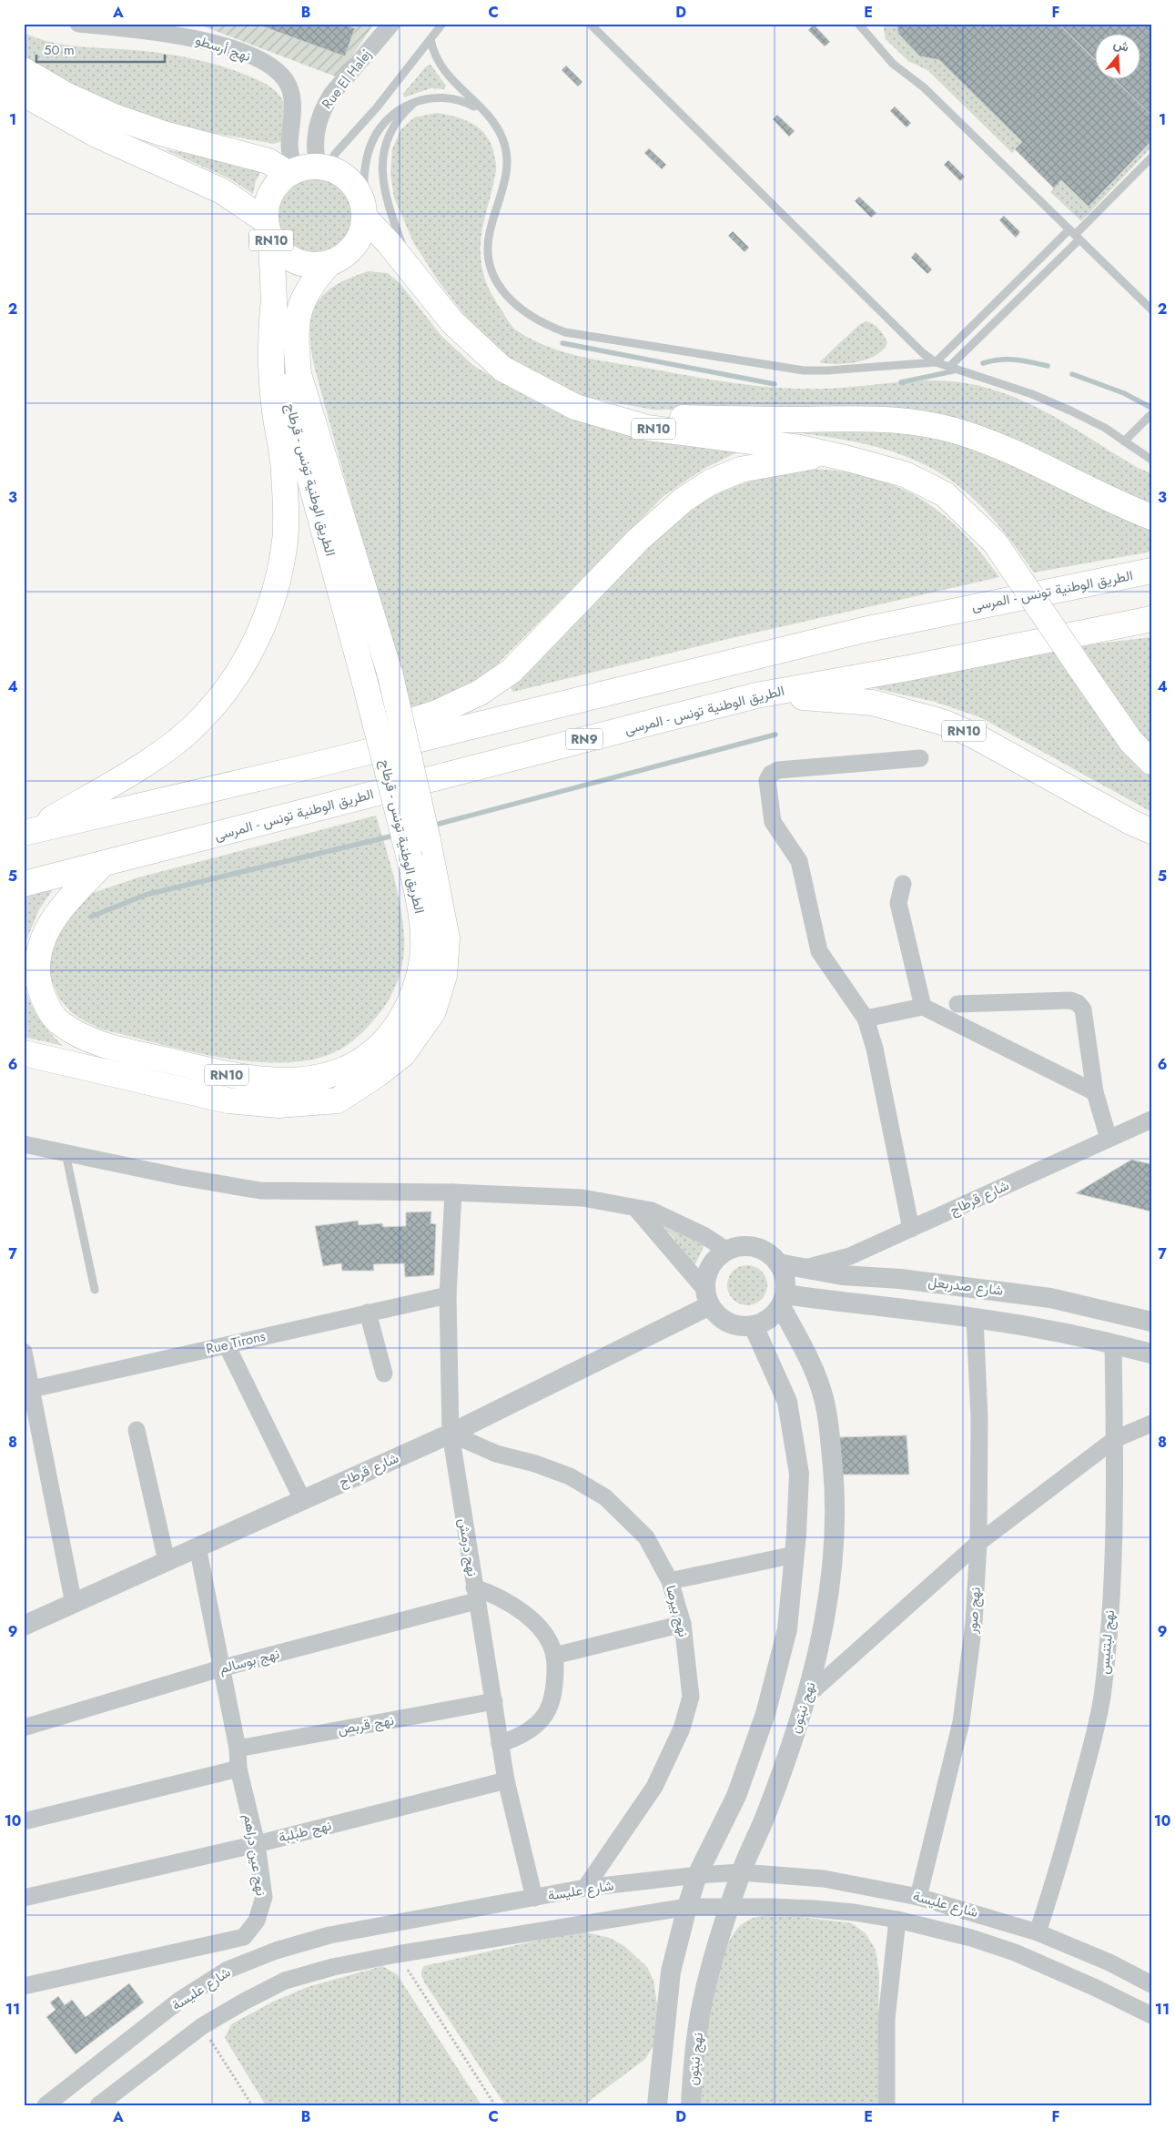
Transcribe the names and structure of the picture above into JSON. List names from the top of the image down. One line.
{"streets":{"highway":["RN10","الطريق الوطنية تونس - قرطاج","الطريق الوطنية تونس - المرسى","RN9"],"street":["نهج أرسطو","Rue El Halej","شارع قرطاج","شارع صدربعل","Rue Tirons","نهج درمش","نهج صور","نهج بيرصا","نهج لبتنيس","نهج بوسالم","نهج نبتون","نهج قربص","نهج طبلبة","نهج عين دراهم","شارع عليسة"]},"crossings":[["نهج أرسطو","Rue El Halej"],["نهج أرسطو","RN10"],["نهج أرسطو","الطريق الوطنية تونس - قرطاج"],["Rue El Halej","RN10"],["Rue El Halej","الطريق الوطنية تونس - قرطاج"],["RN10","الطريق الوطنية تونس - قرطاج"],["RN10","الطريق الوطنية تونس - المرسى"],["الطريق الوطنية تونس - قرطاج","الطريق الوطنية تونس - المرسى"],["شارع قرطاج","شارع صدربعل"],["شارع قرطاج","نهج درمش"],["شارع قرطاج","نهج بيرصا"],["شارع قرطاج","نهج نبتون"],["شارع قرطاج","نهج عين دراهم"],["شارع صدربعل","نهج نبتون"],["Rue Tirons","نهج درمش"],["نهج درمش","نهج بيرصا"],["نهج درمش","نهج بوسالم"],["نهج درمش","نهج قربص"],["نهج درمش","نهج طبلبة"],["نهج درمش","شارع عليسة"],["نهج صور","شارع عليسة"],["نهج بيرصا","شارع عليسة"],["نهج لبتنيس","شارع عليسة"],["نهج بوسالم","نهج عين دراهم"],["نهج نبتون","شارع عليسة"],["نهج قربص","نهج عين دراهم"],["نهج طبلبة","نهج عين دراهم"]],"scale_bar":"50 m","north":"top","grid":{"columns":["A","B","C","D","E","F"],"rows":["1","2","3","4","5","6","7","8","9","10","11"]}}
